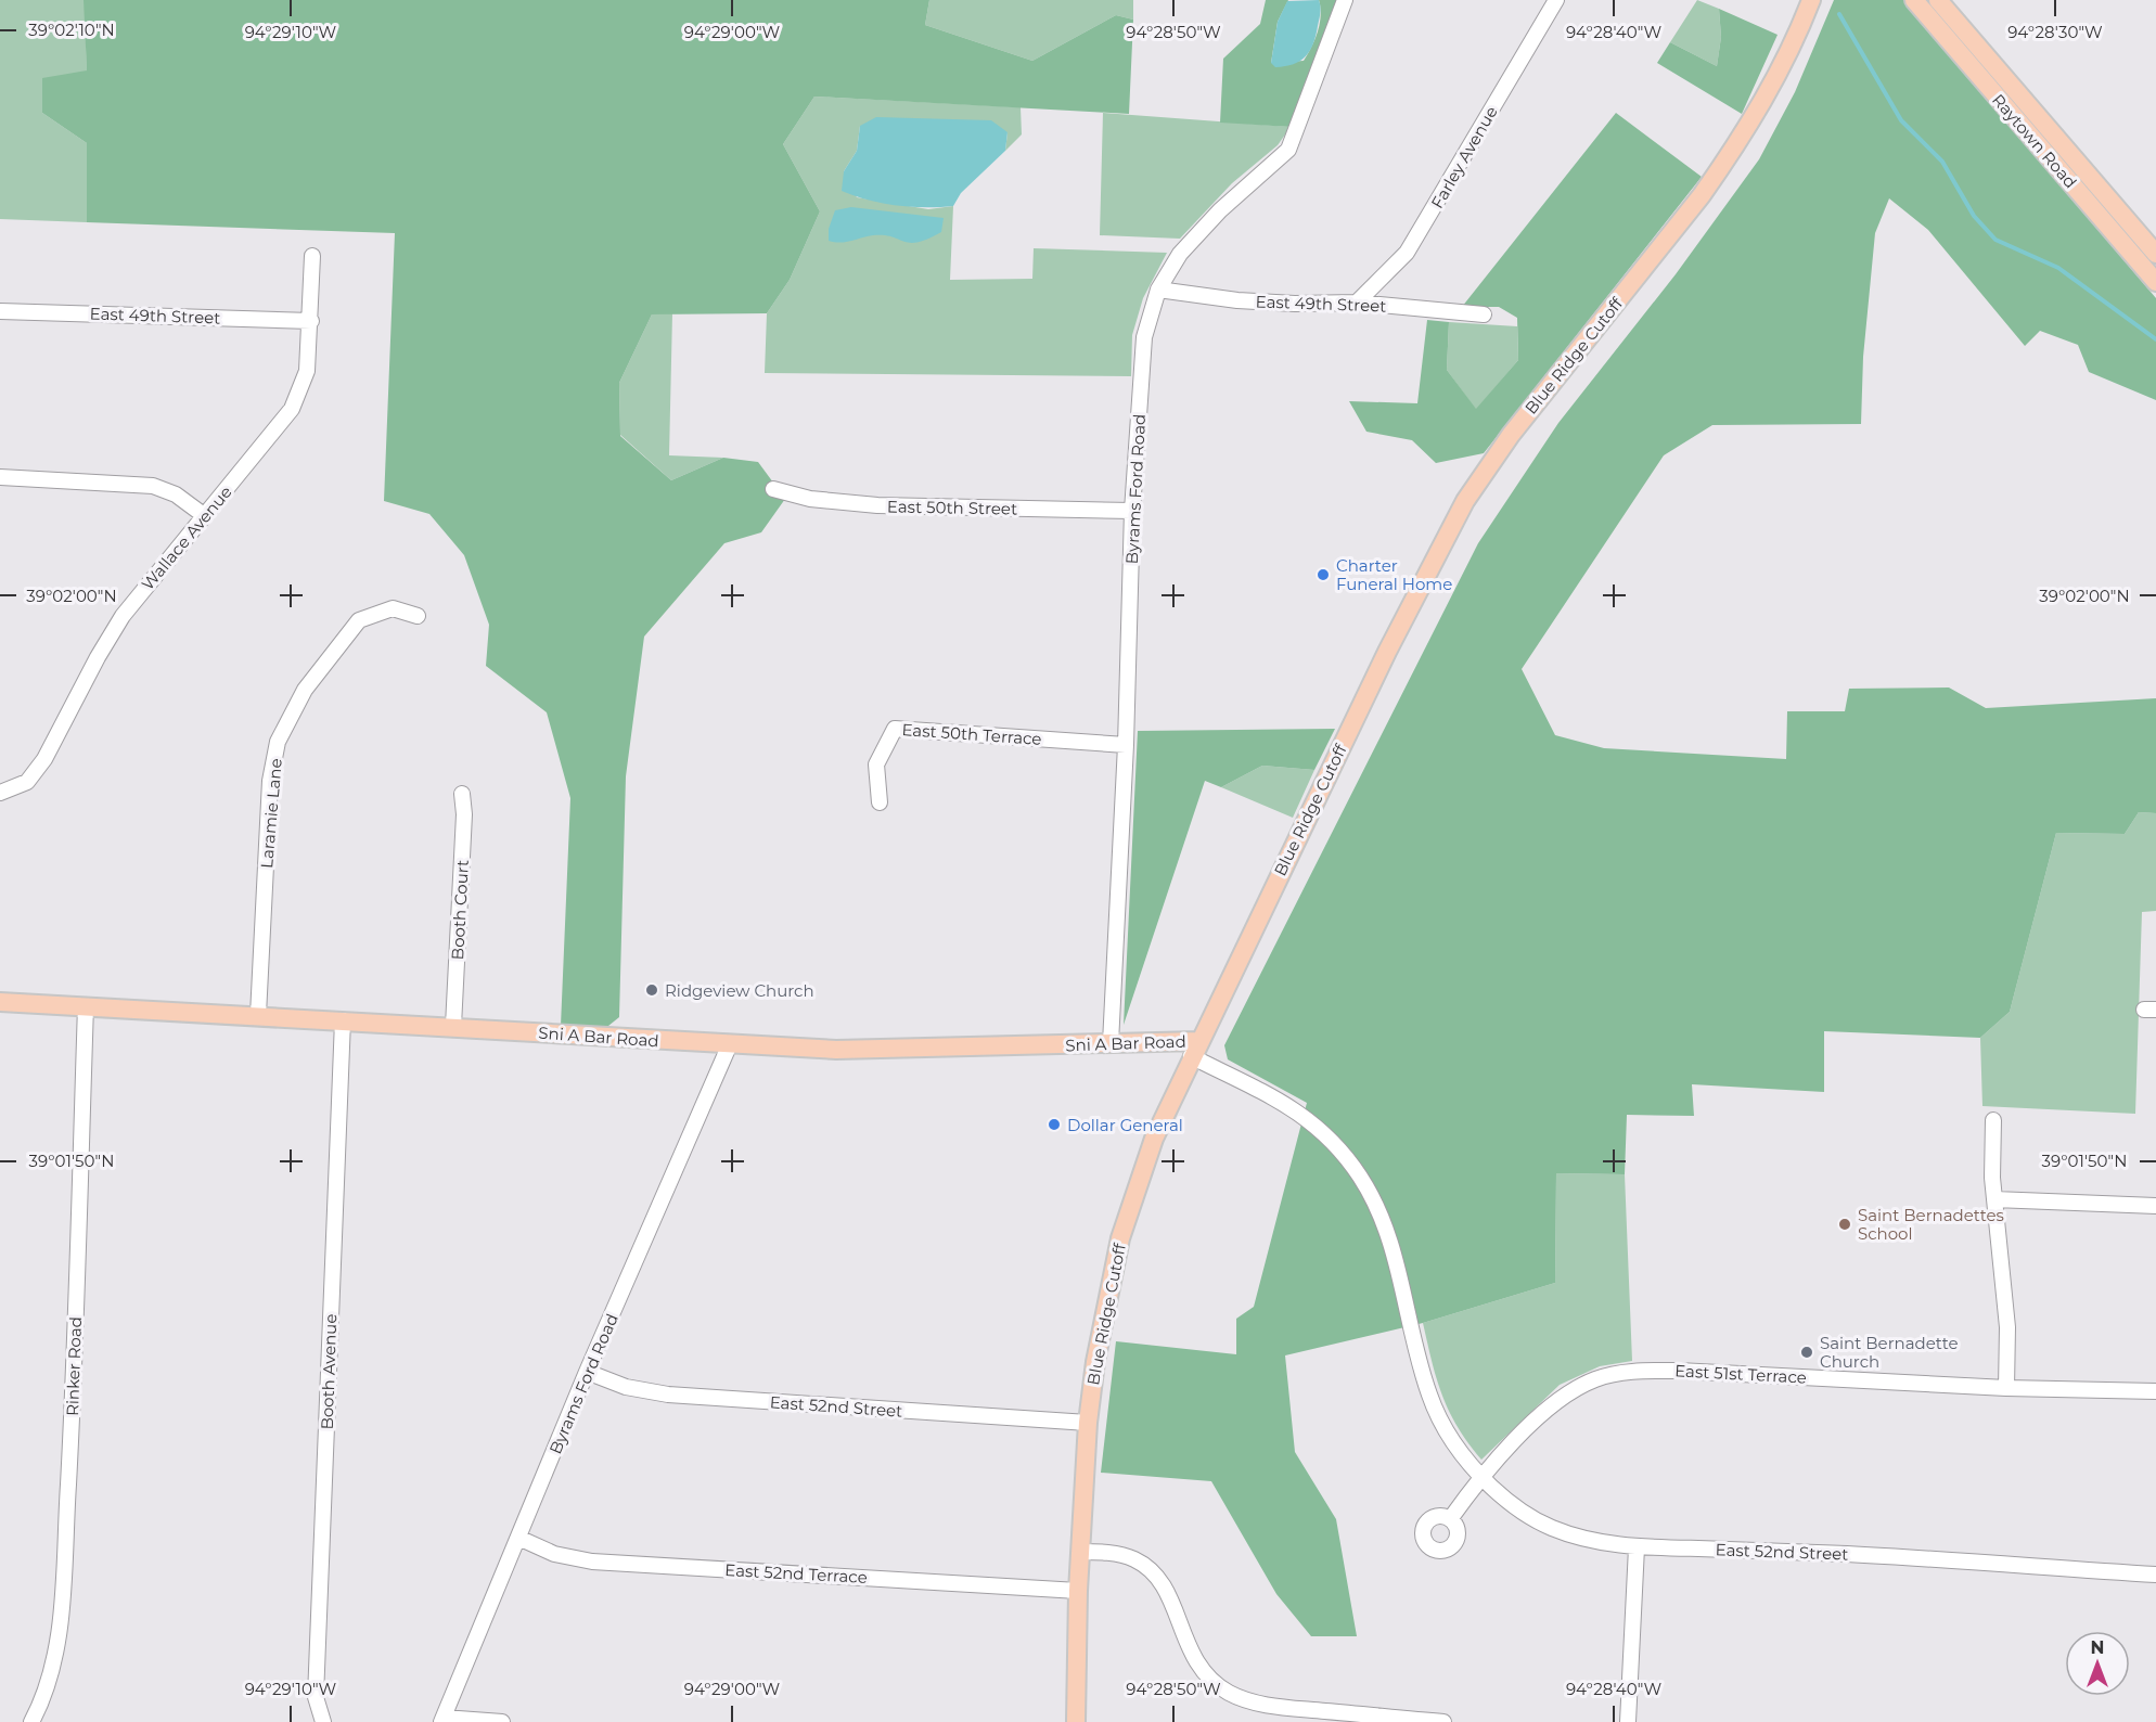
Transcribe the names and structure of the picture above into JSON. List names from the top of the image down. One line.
{"streets":{"main road":["Raytown Road","Blue Ridge Cutoff","Sni A Bar Road"],"street":["Farley Avenue","East 49th Street","Byrams Ford Road","East 50th Street","Wallace Avenue","East 50th Terrace","Laramie Lane","Booth Court","Rinker Road","Booth Avenue","East 51st Terrace","East 52nd Street","East 52nd Terrace"]},"crossings":[["Farley Avenue","East 49th Street"],["East 49th Street","Byrams Ford Road"],["East 49th Street","Wallace Avenue"],["Blue Ridge Cutoff","Sni A Bar Road"],["Blue Ridge Cutoff","East 52nd Street"],["Blue Ridge Cutoff","East 52nd Terrace"],["Byrams Ford Road","East 50th Street"],["Byrams Ford Road","East 50th Terrace"],["Byrams Ford Road","Sni A Bar Road"],["Byrams Ford Road","East 52nd Street"],["Byrams Ford Road","East 52nd Terrace"],["Laramie Lane","Sni A Bar Road"],["Booth Court","Sni A Bar Road"],["Sni A Bar Road","Rinker Road"],["Sni A Bar Road","Booth Avenue"],["Sni A Bar Road","East 51st Terrace"],["Sni A Bar Road","East 52nd Street"],["East 51st Terrace","East 52nd Street"]],"places":["Charter Funeral Home","Ridgeview Church","Dollar General","Saint Bernadettes School","Saint Bernadette Church"],"north":"top","coordinates":["39°02'10\"N","94°29'10\"W","94°29'00\"W","94°28'50\"W","94°28'40\"W","94°28'30\"W","39°02'00\"N","39°01'50\"N"]}
